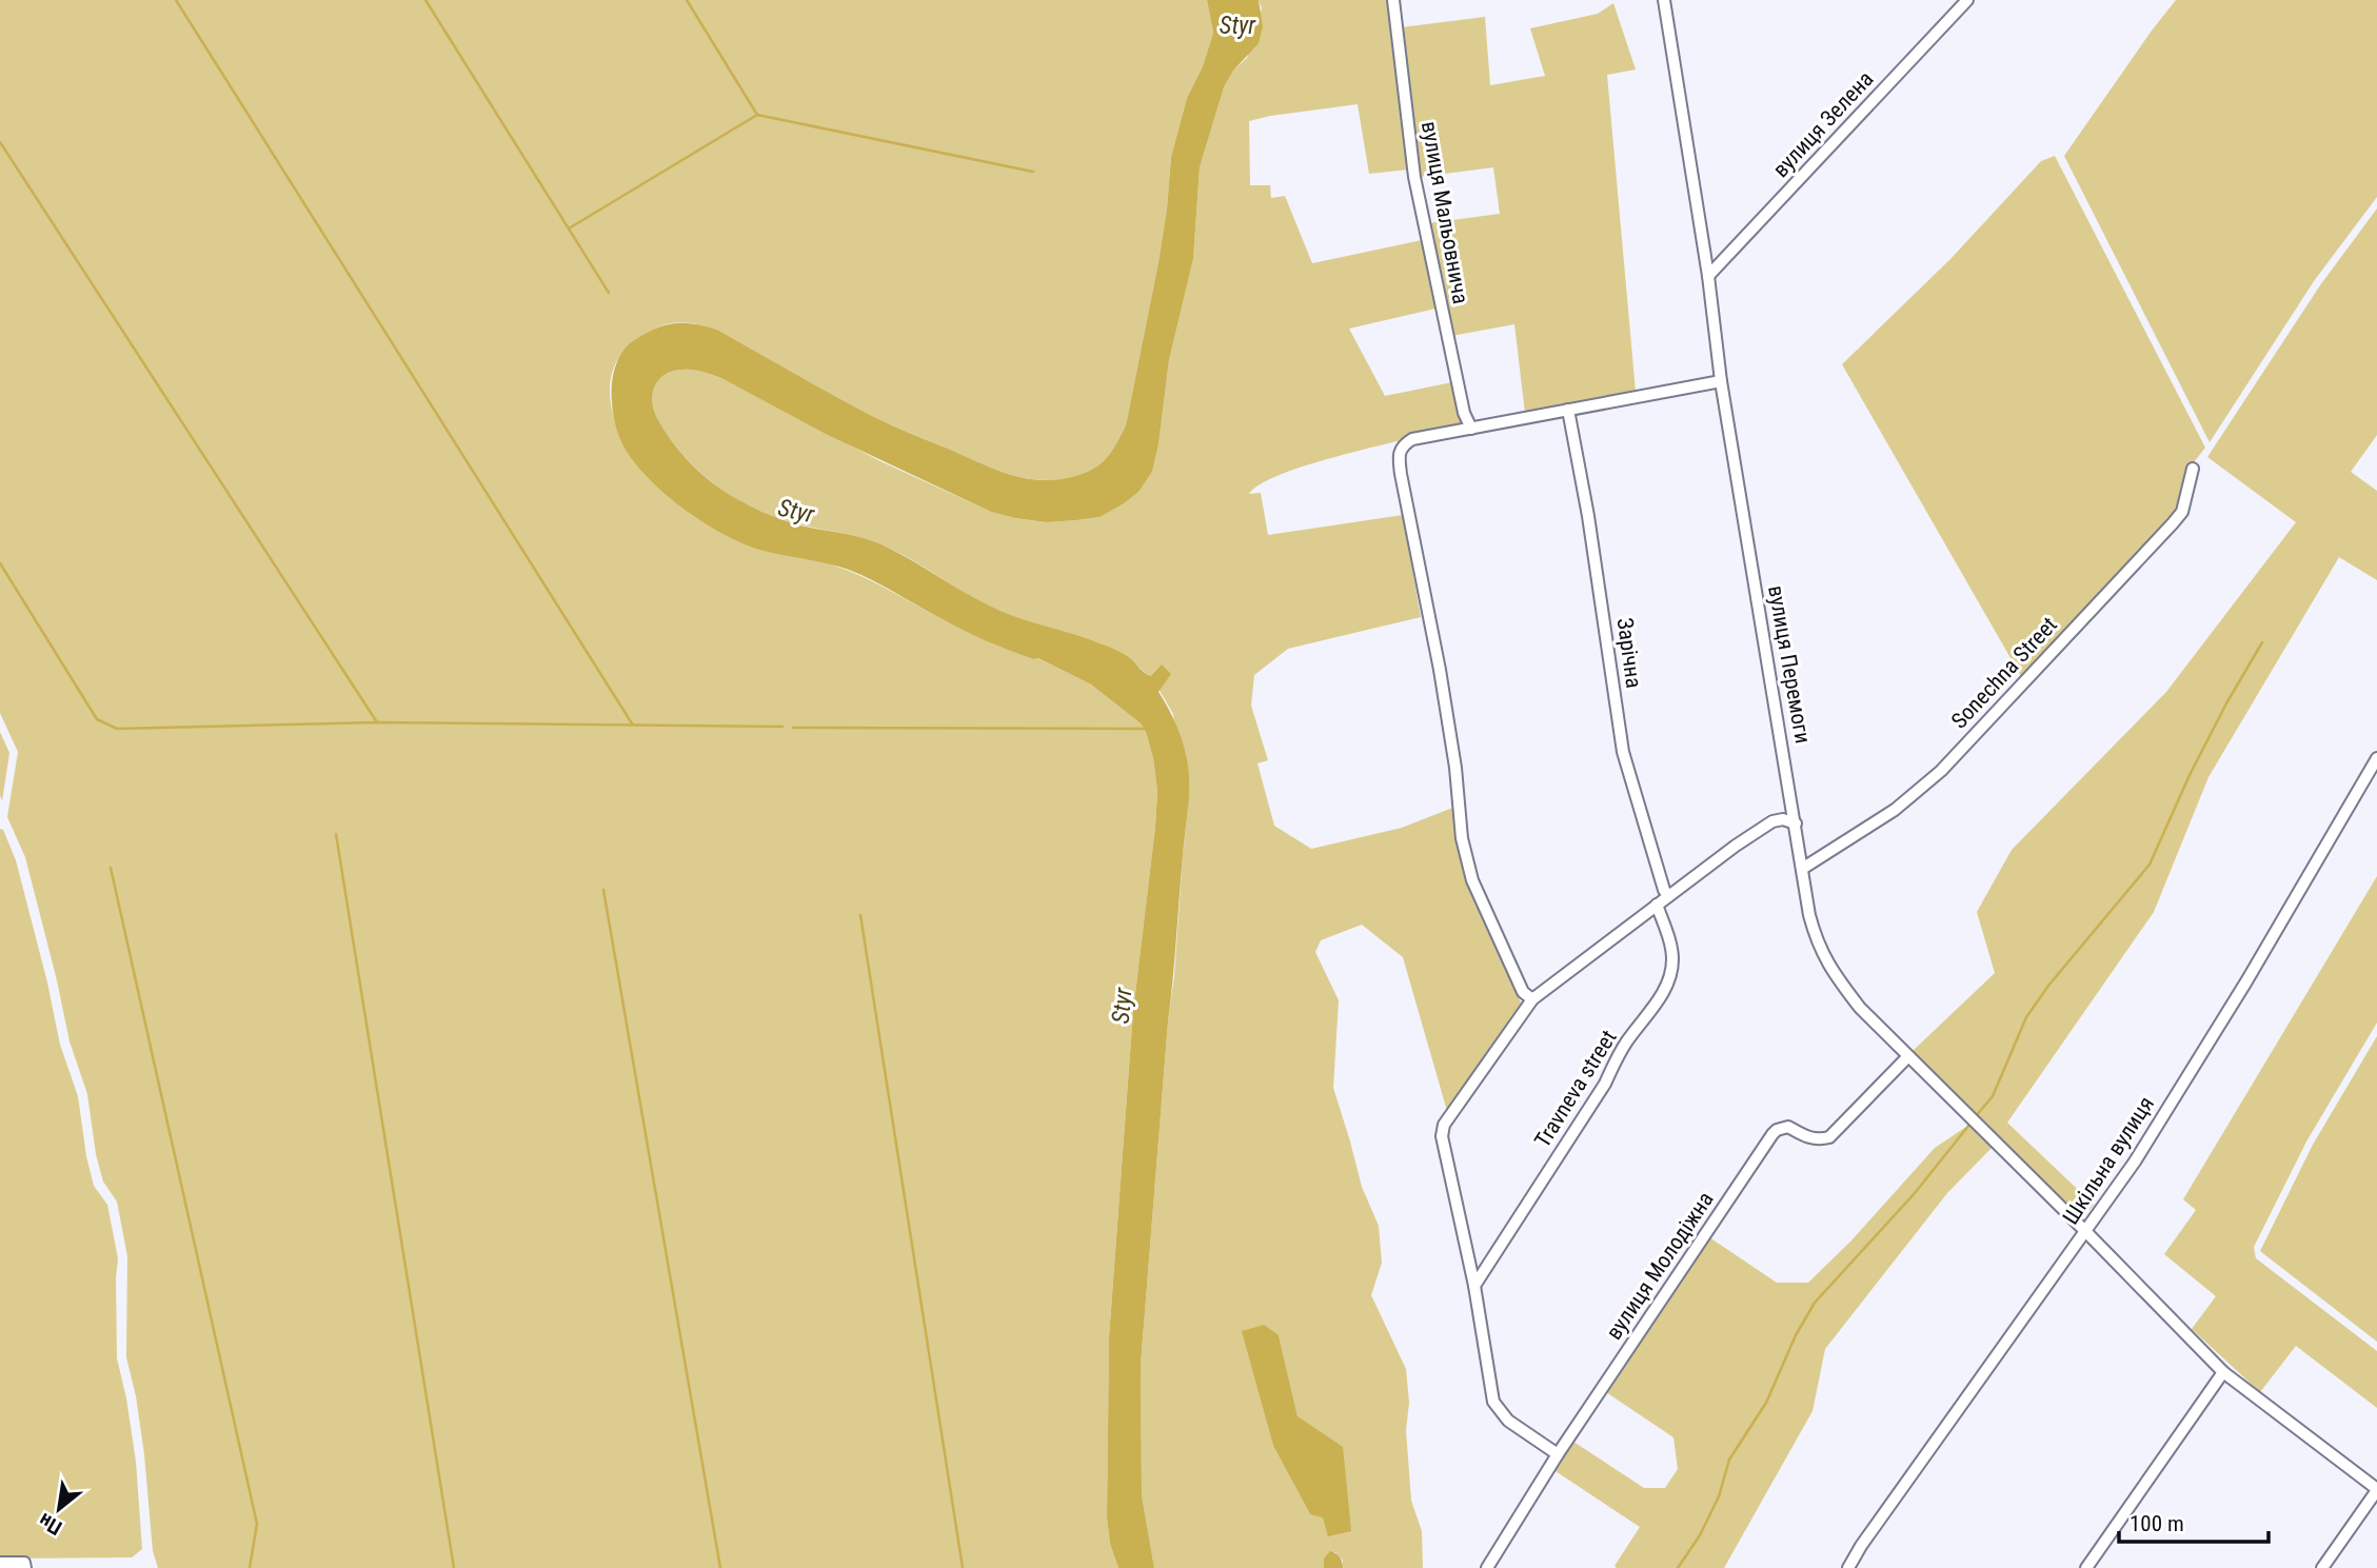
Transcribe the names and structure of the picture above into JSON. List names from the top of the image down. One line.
{"streets":{"street":["вулиця Зелена","вулиця Мальовнича","Зарічна","вулиця Перемоги","Sonechna Street","Travneva street","Шкільна вулиця","вулиця Молодіжна"]},"crossings":[["вулиця Зелена","вулиця Перемоги"],["вулиця Перемоги","Sonechna Street"],["вулиця Перемоги","Шкільна вулиця"],["вулиця Перемоги","вулиця Молодіжна"]],"water":["Styr"],"scale_bar":"100 m","north":"bottom left"}
